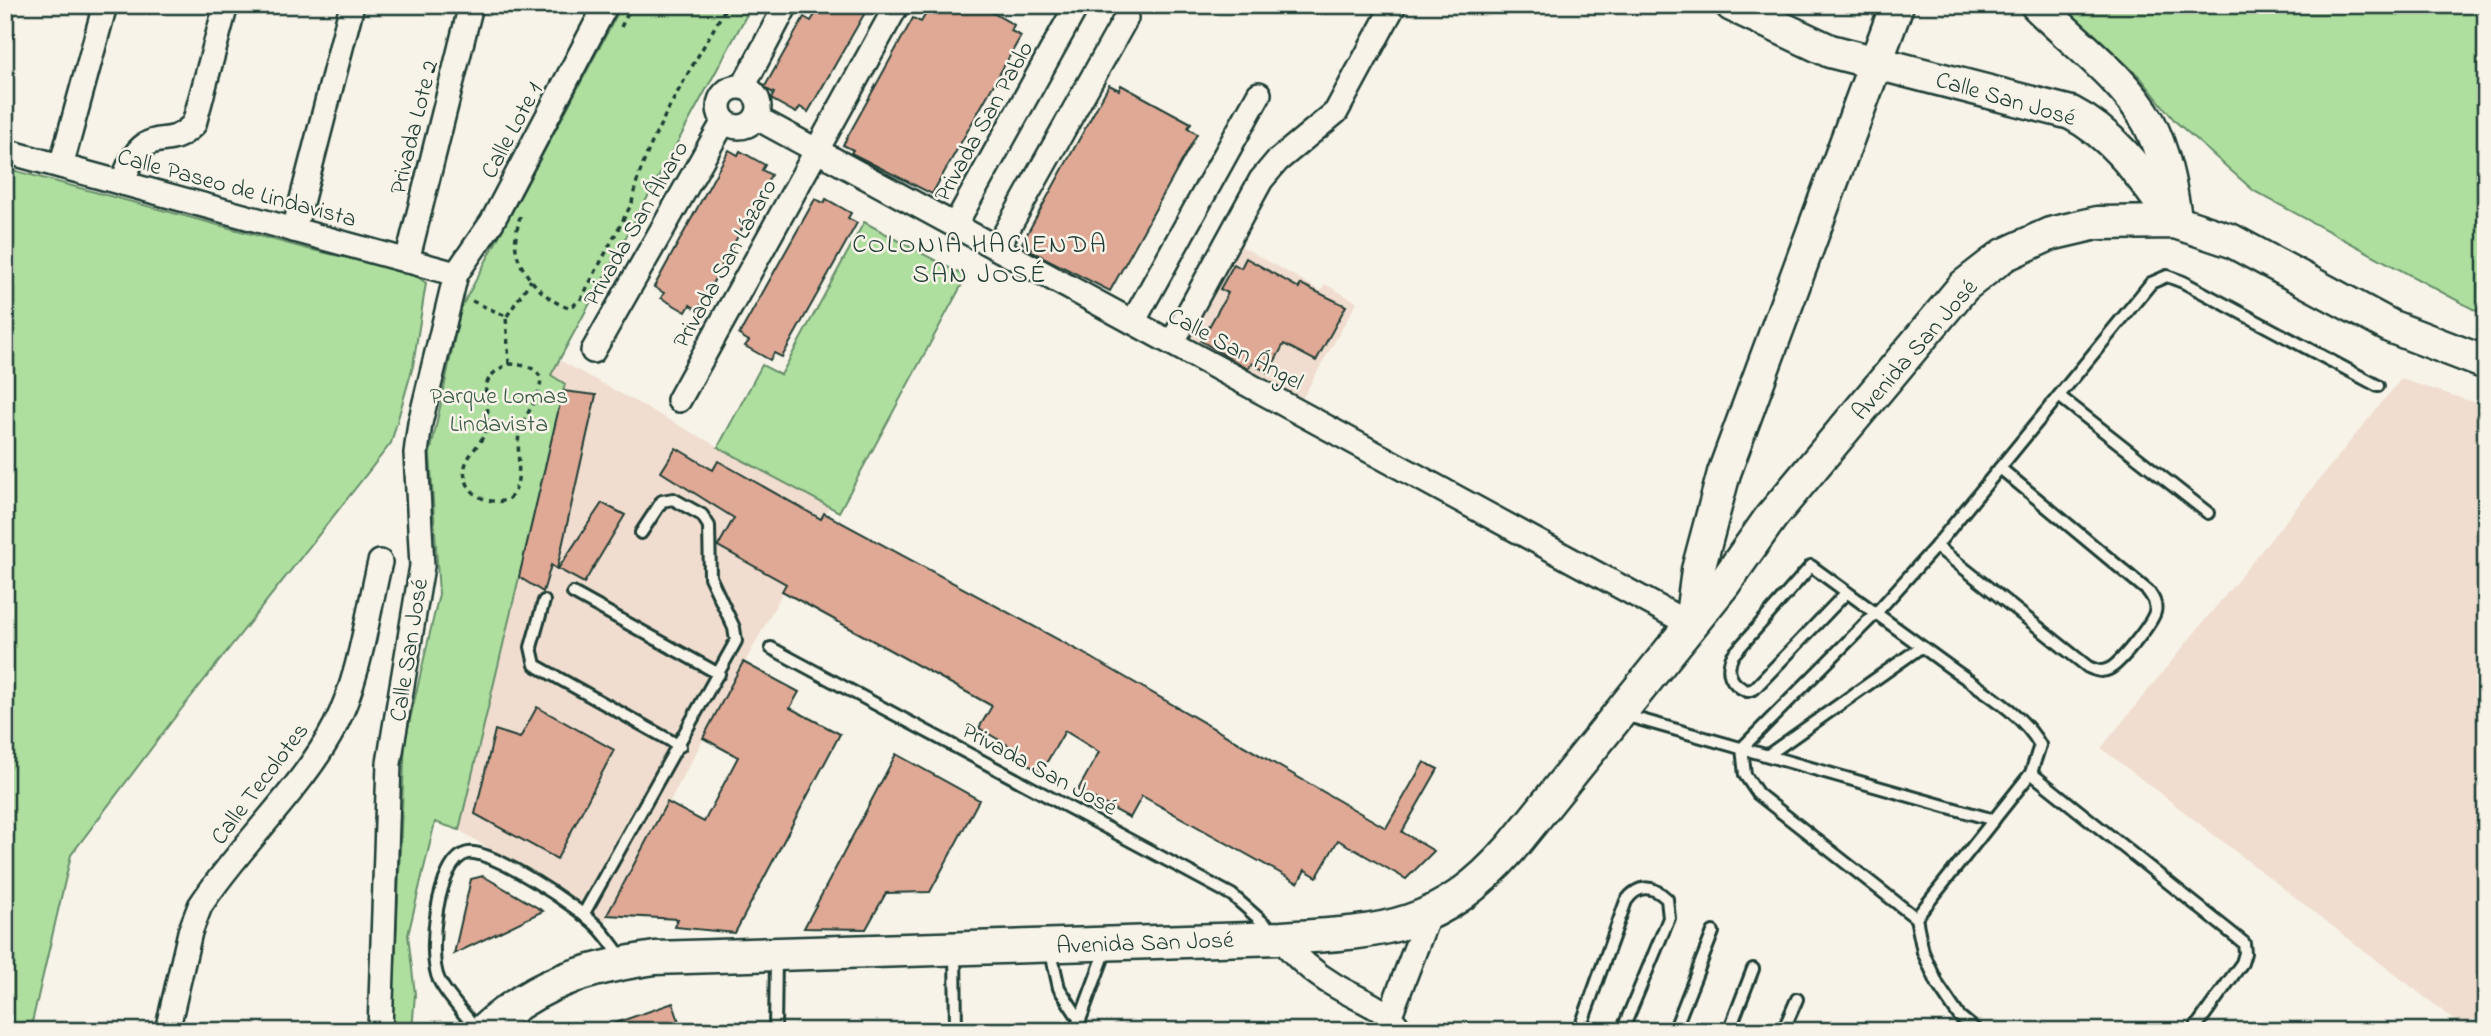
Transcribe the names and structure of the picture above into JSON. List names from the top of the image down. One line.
{"streets":{"main road":["Calle San José","Avenida San José"],"street":["Privada San Pablo","Privada Lote 2","Calle Lote 1","Calle Paseo de Lindavista","Privada San Álvaro","Privada San Lázaro","Calle San Ángel","Calle Tecolotes"],"lane":["Privada San José"]},"crossings":[["Calle San José","Calle Lote 1"],["Calle San José","Calle Paseo de Lindavista"],["Calle San José","Avenida San José"],["Privada San Pablo","Calle San Ángel"],["Privada Lote 2","Calle Paseo de Lindavista"],["Calle Lote 1","Calle Paseo de Lindavista"],["Privada San Álvaro","Calle San Ángel"],["Privada San Lázaro","Calle San Ángel"],["Calle San Ángel","Avenida San José"],["Avenida San José","Privada San José"]],"districts":["COLONIA HACIENDA SAN JOSÉ"],"parks":["Parque Lomas Lindavista"]}
